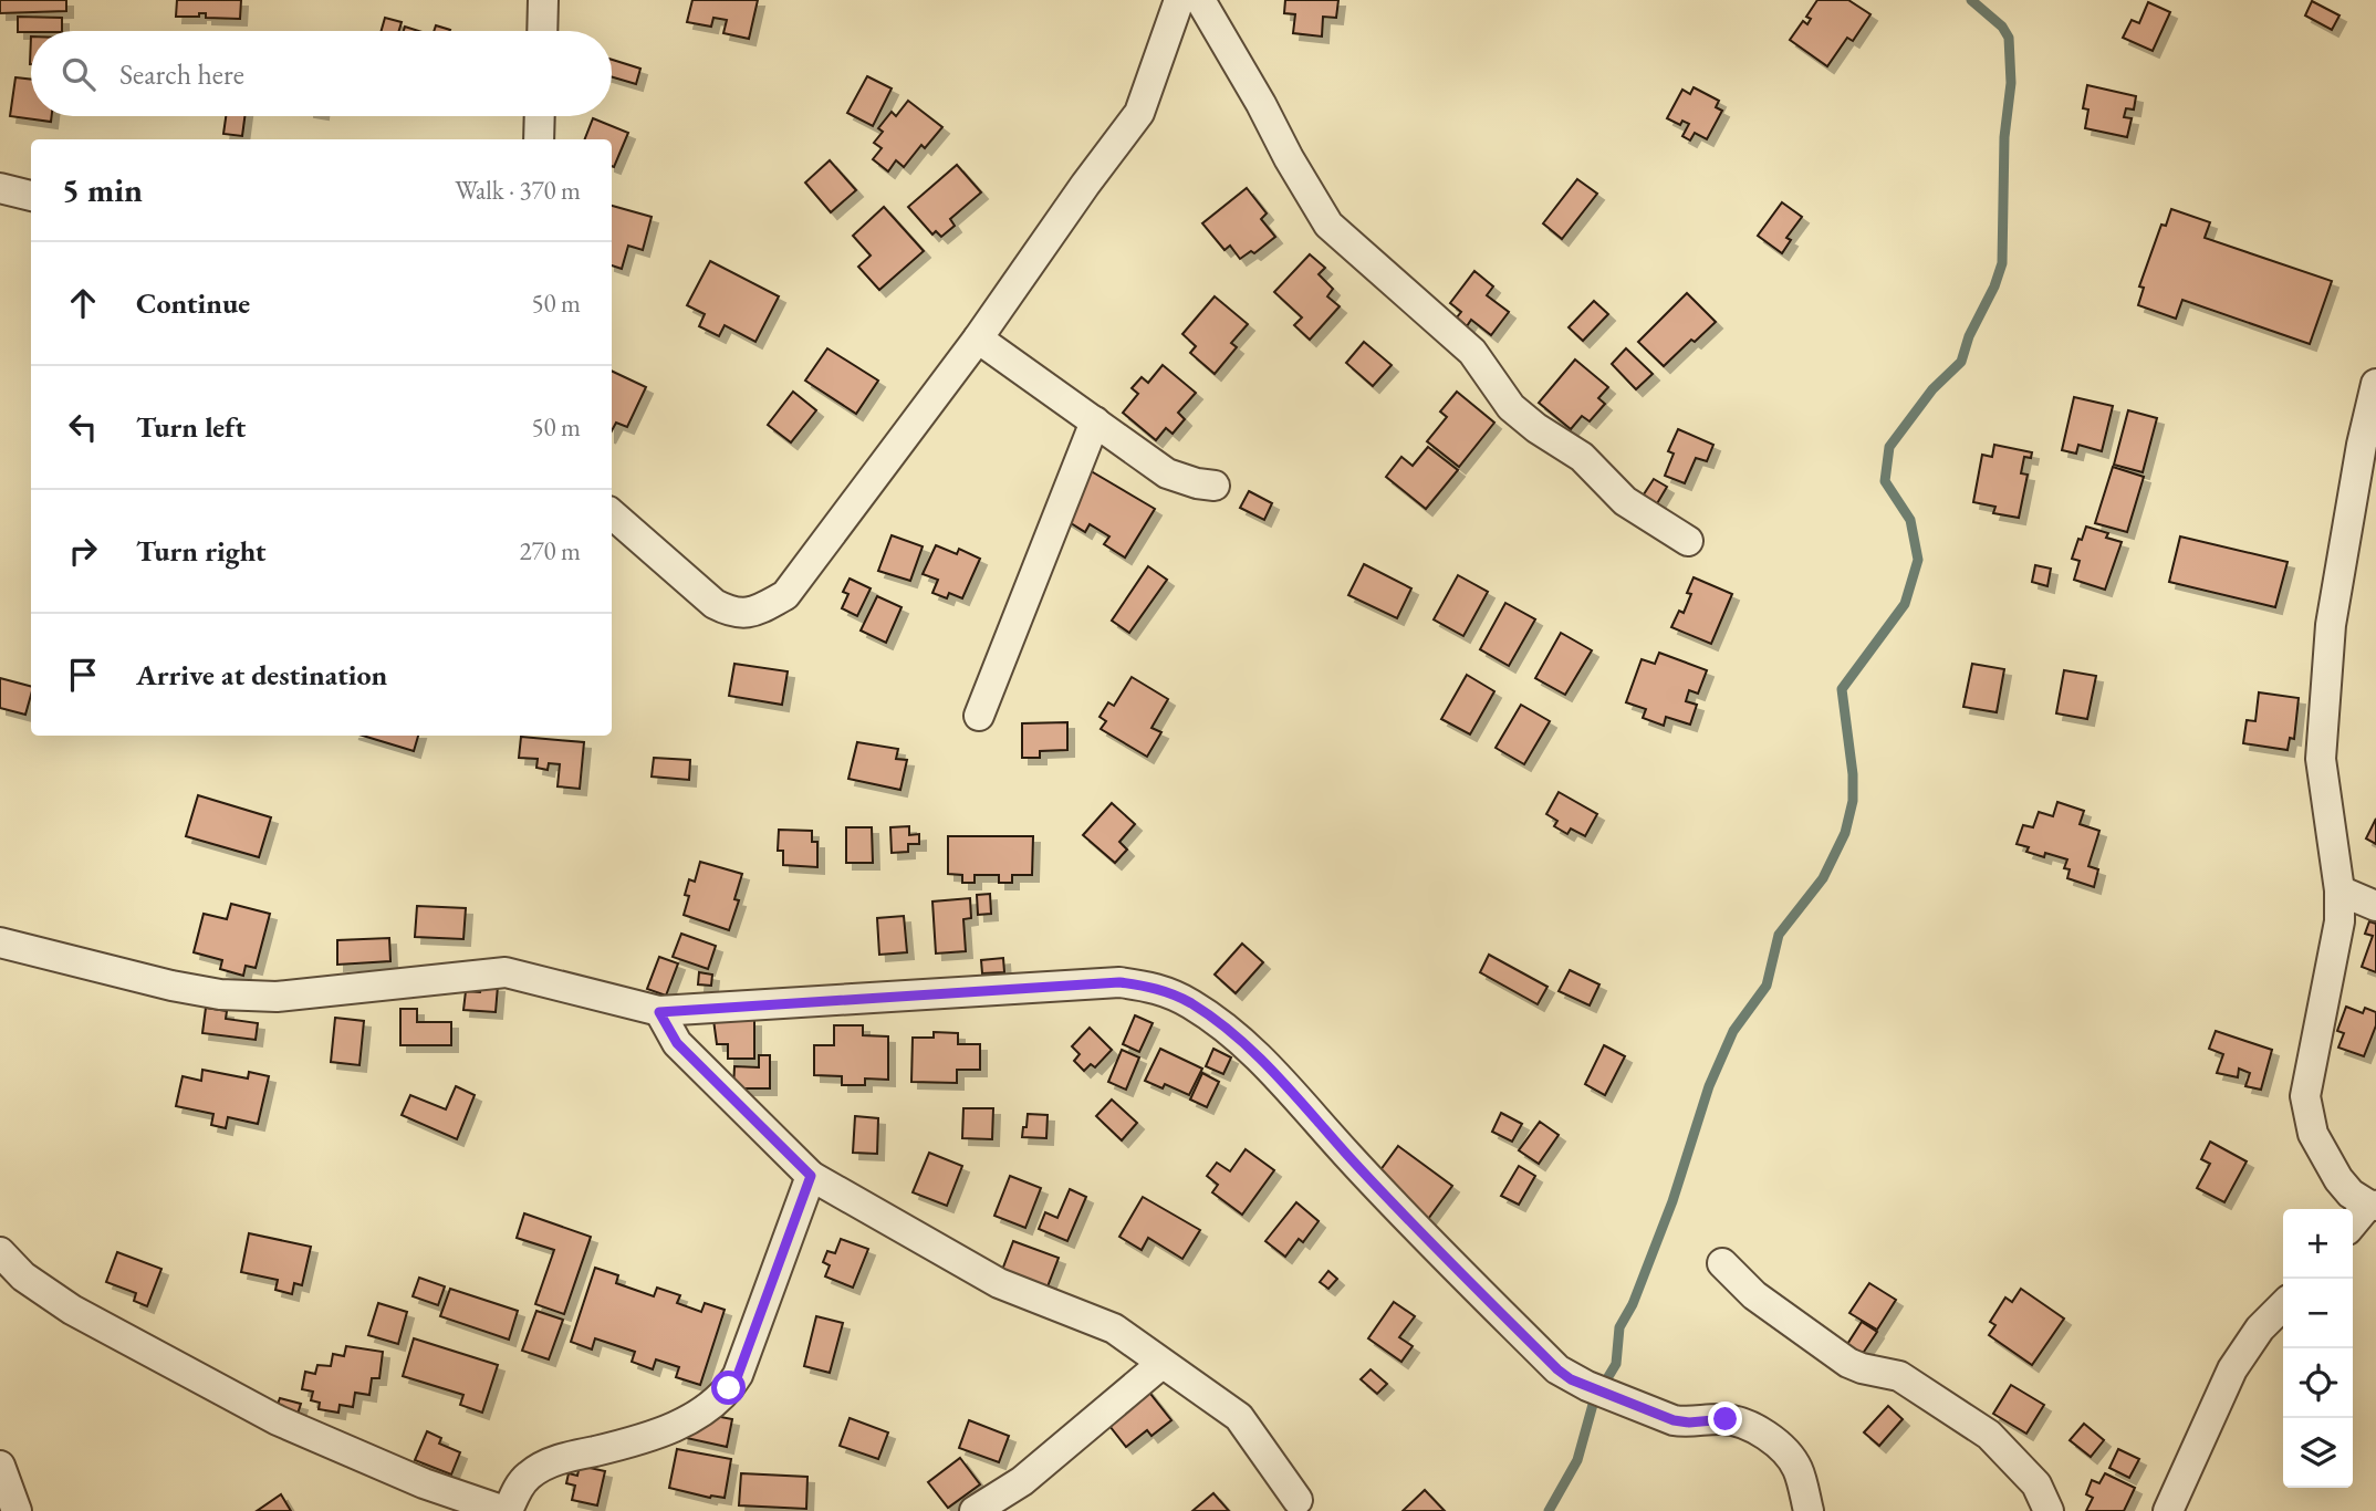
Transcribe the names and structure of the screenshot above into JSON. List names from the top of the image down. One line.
{"page":{"search":"Search here","heading":["5 min","Walk · 370 m"],"list":[["Continue","50 m"],["Turn left","50 m"],["Turn right","270 m"],"Arrive at destination"],"map_buttons":["+","−"]}}
